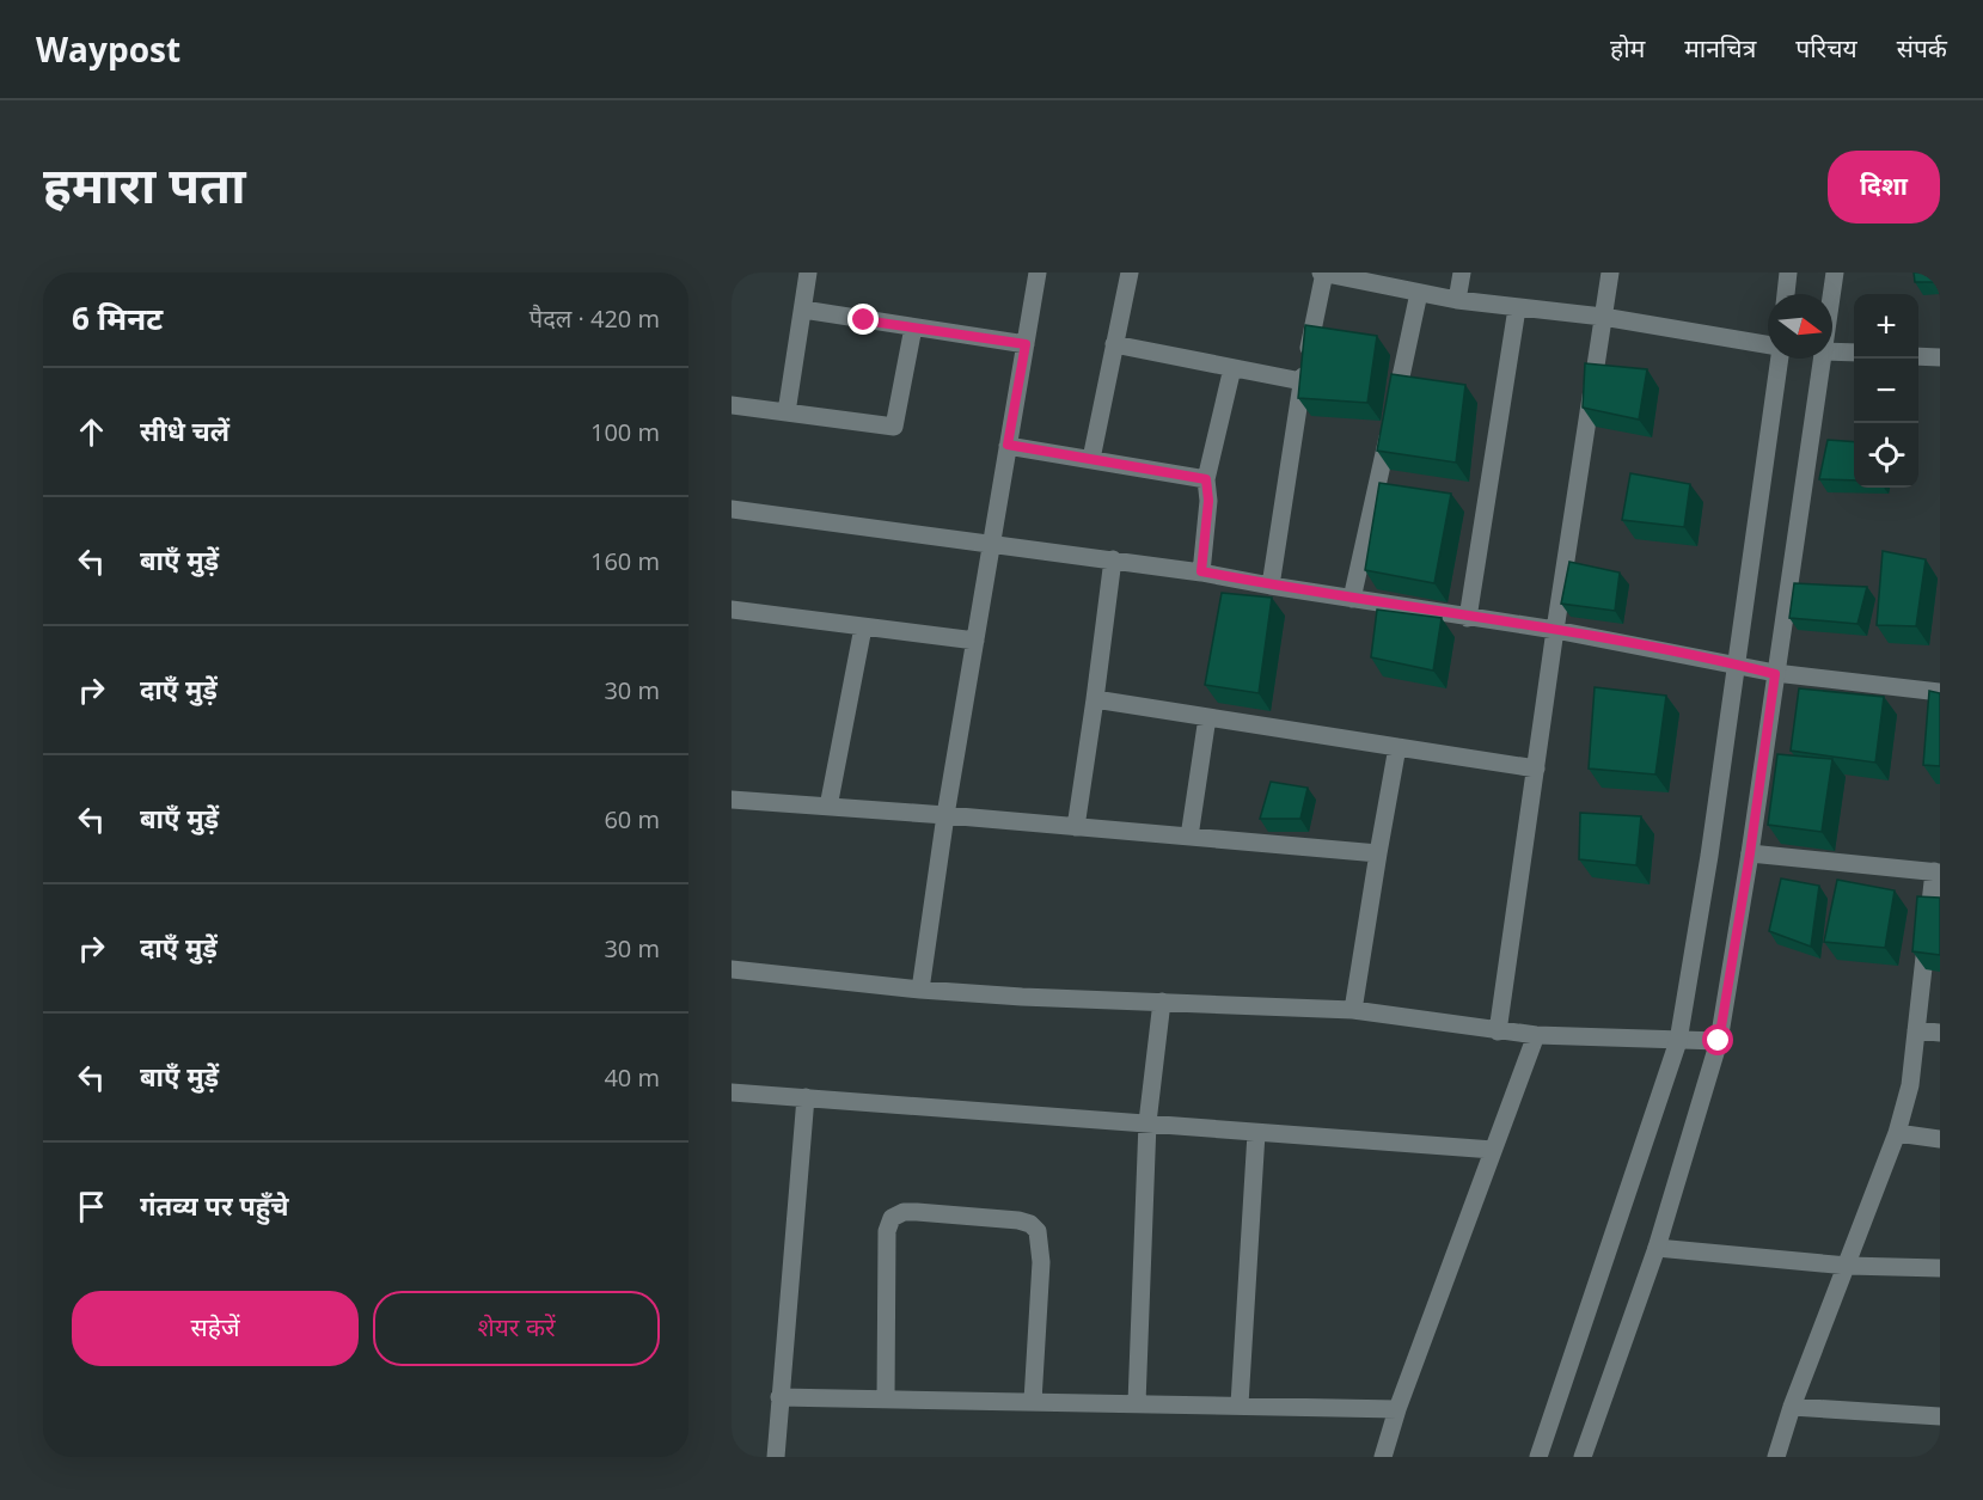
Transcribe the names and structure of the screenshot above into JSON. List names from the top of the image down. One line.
{"north":"right","page":{"header":"Waypost","nav":["होम","मानचित्र","परिचय","संपर्क"],"title":"हमारा पता","buttons":["दिशा",["सहेजें","शेयर करें"]],"heading":["6 मिनट","पैदल · 420 m"],"map_buttons":["+","−"],"list":[["सीधे चलें","100 m"],["बाएँ मुड़ें","160 m"],["दाएँ मुड़ें","30 m"],["बाएँ मुड़ें","60 m"],["दाएँ मुड़ें","30 m"],["बाएँ मुड़ें","40 m"],"गंतव्य पर पहुँचे"]}}
